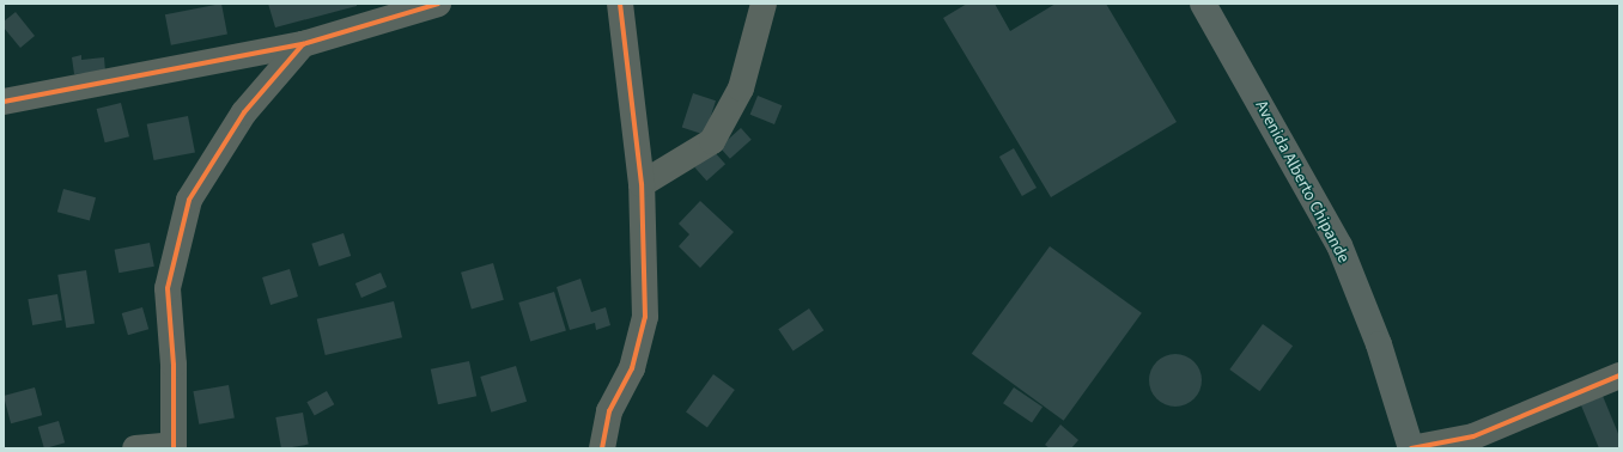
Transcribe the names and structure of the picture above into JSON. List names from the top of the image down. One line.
{"streets":{"main road":["Avenida Alberto Chipande"]}}
